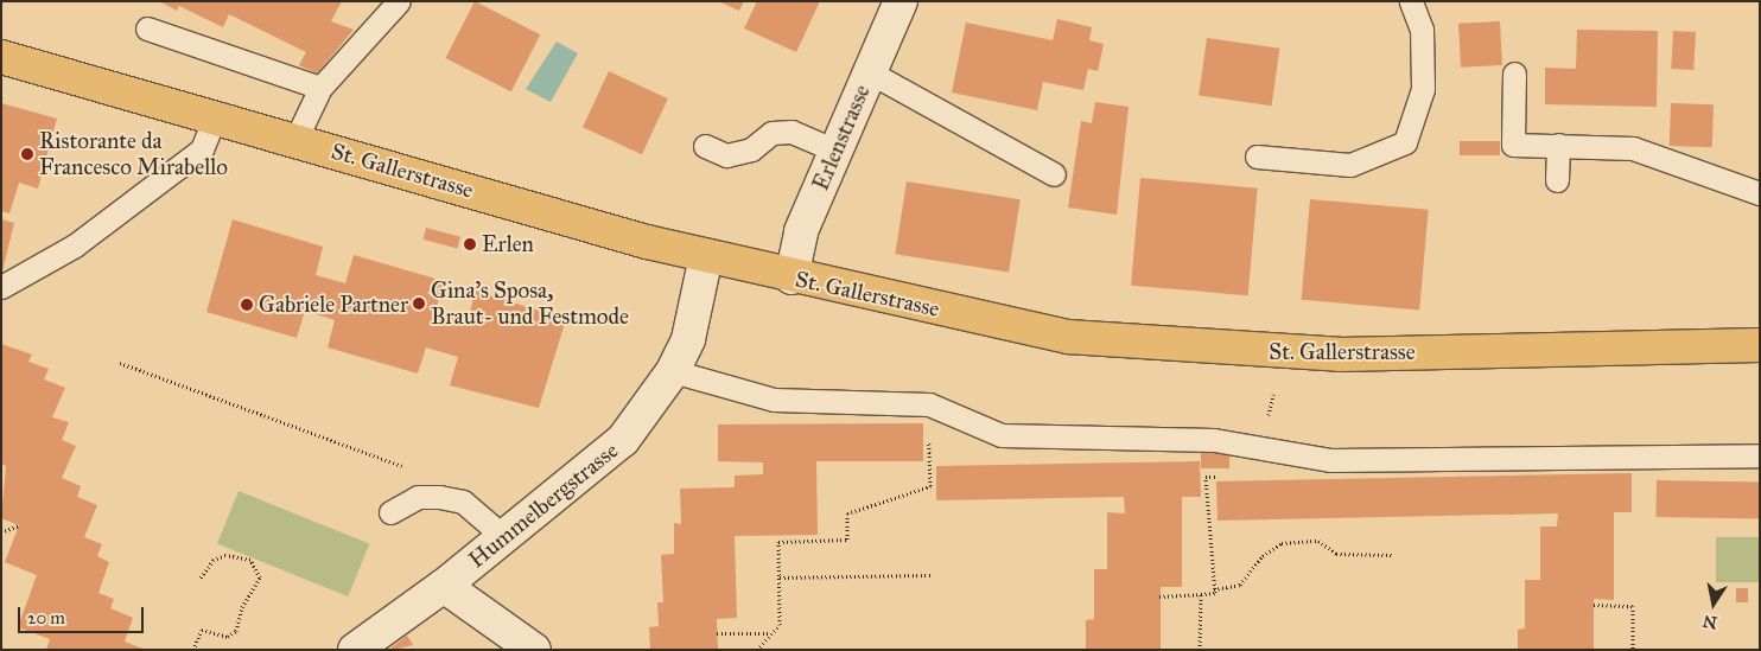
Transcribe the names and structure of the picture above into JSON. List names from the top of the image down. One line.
{"streets":{"main road":["St. Gallerstrasse"],"street":["Erlenstrasse","Hummelbergstrasse"]},"crossings":[["Erlenstrasse","St. Gallerstrasse"],["St. Gallerstrasse","Hummelbergstrasse"]],"places":["Ristorante da Francesco Mirabello","Erlen","Gina's Sposa, Braut- und Festmode","Gabriele Partner"],"scale_bar":"20 m","north":"bottom"}
